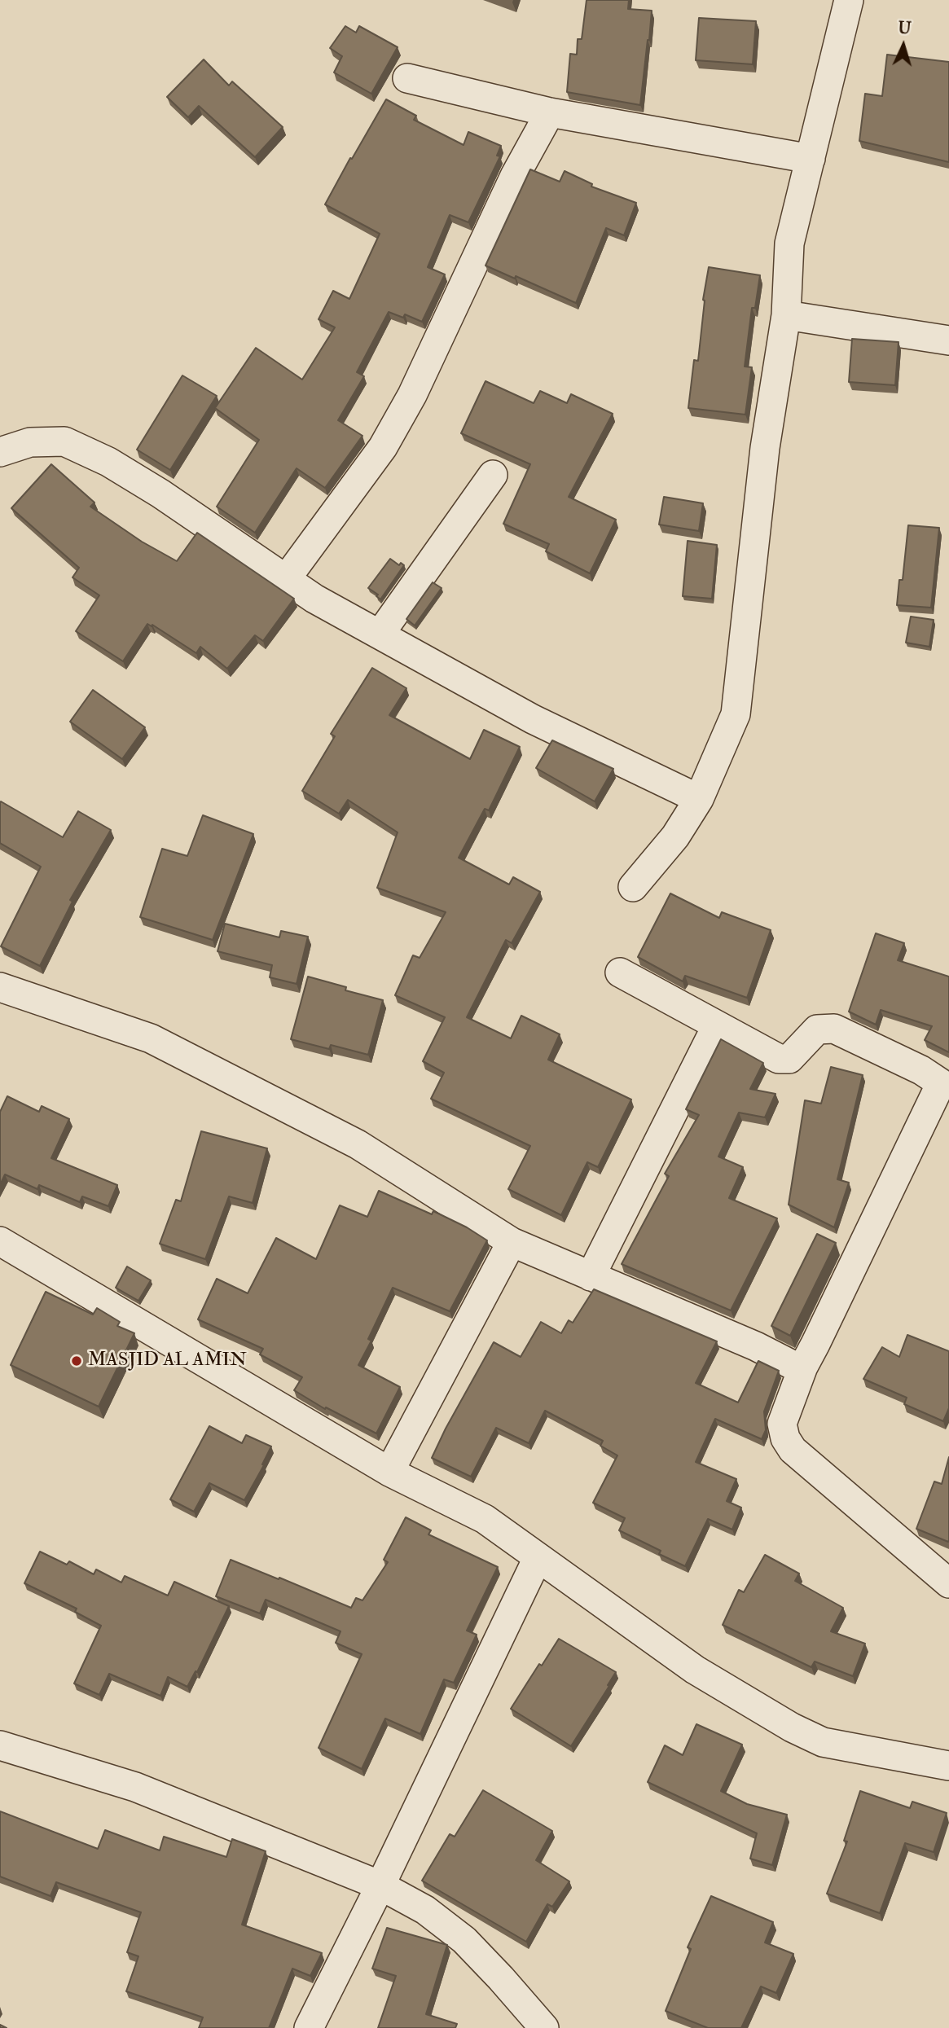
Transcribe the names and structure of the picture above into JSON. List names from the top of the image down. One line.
{"places":["MASJID AL AMIN"],"north":"top"}
